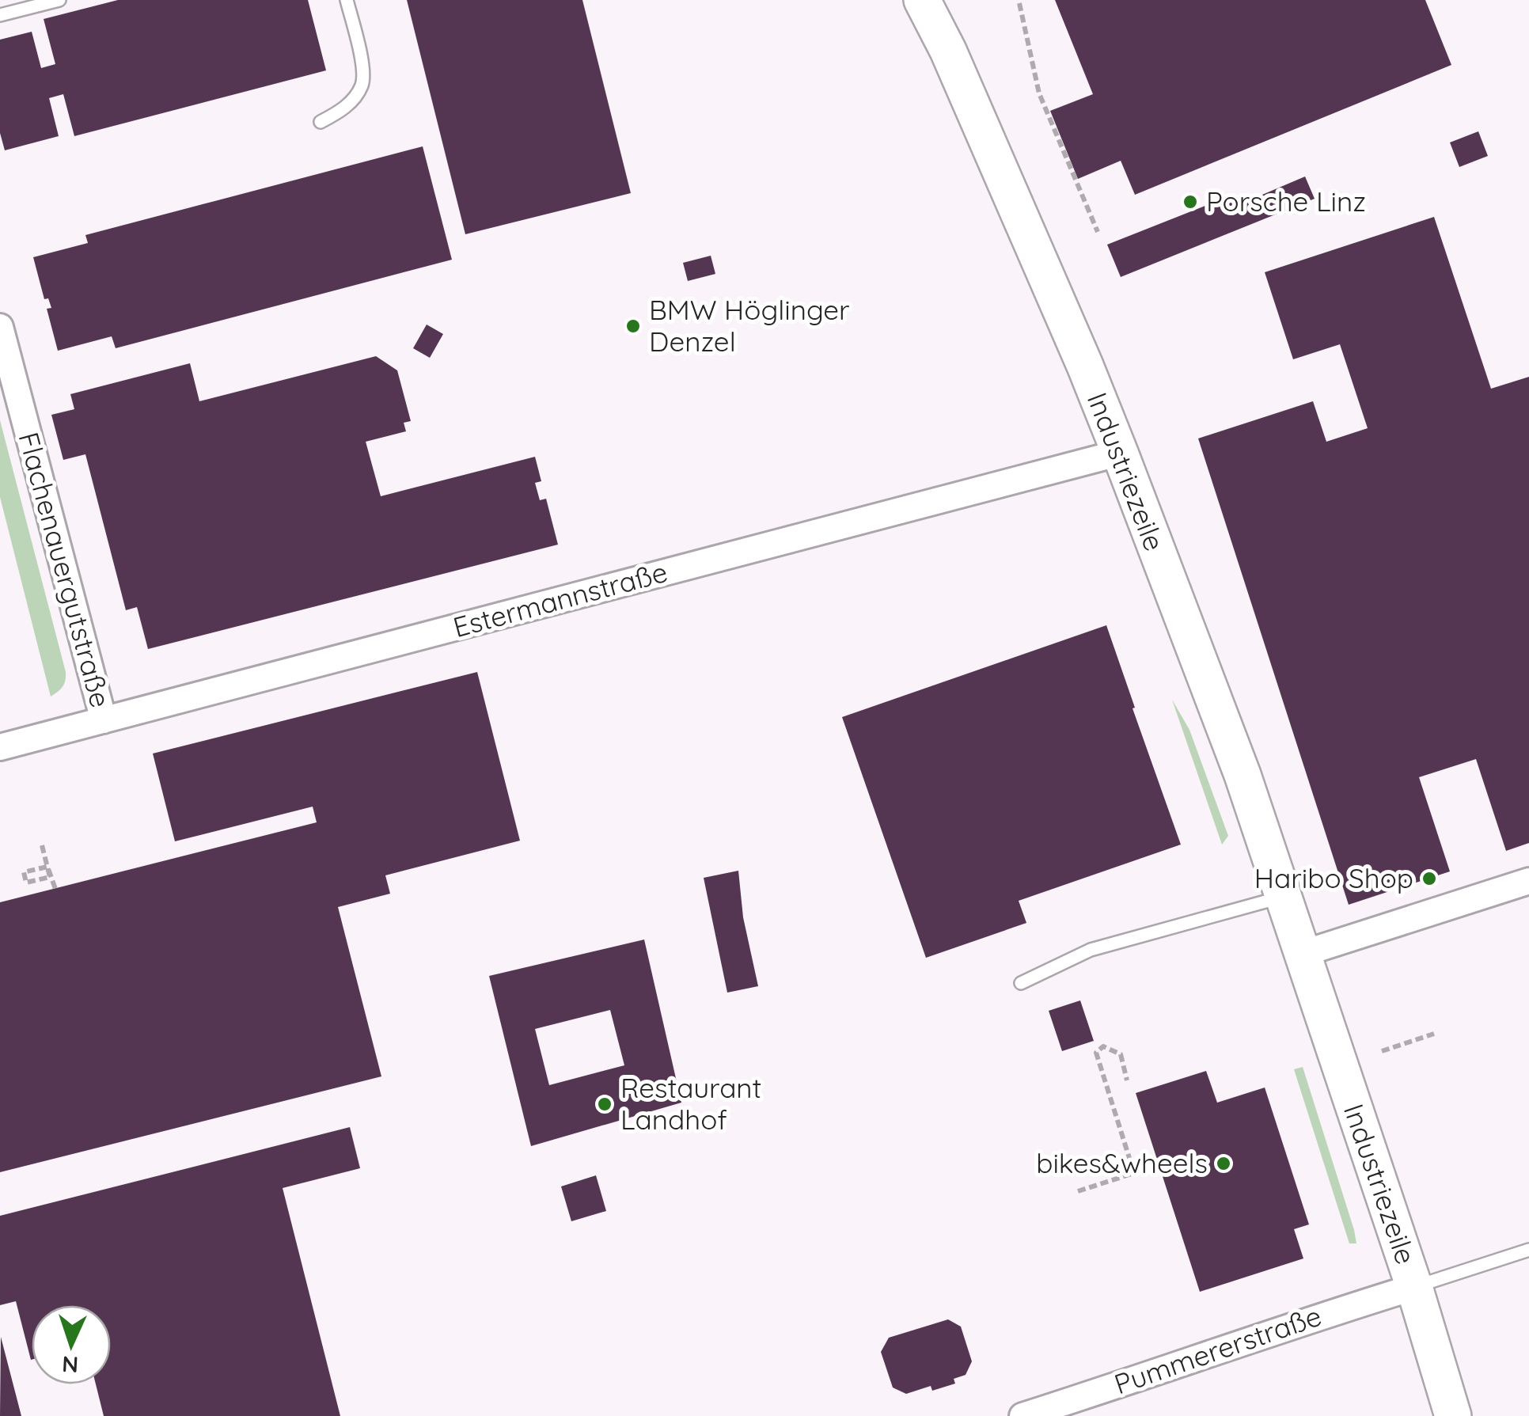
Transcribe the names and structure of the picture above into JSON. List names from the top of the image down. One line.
{"streets":{"main road":["Industriezeile"],"street":["Flachenauergutstraße","Estermannstraße","Pummererstraße"]},"crossings":[["Industriezeile","Estermannstraße"],["Industriezeile","Pummererstraße"],["Flachenauergutstraße","Estermannstraße"]],"places":["Porsche Linz","BMW Höglinger Denzel","Haribo Shop","Restaurant Landhof","bikes&wheels"],"north":"bottom"}
